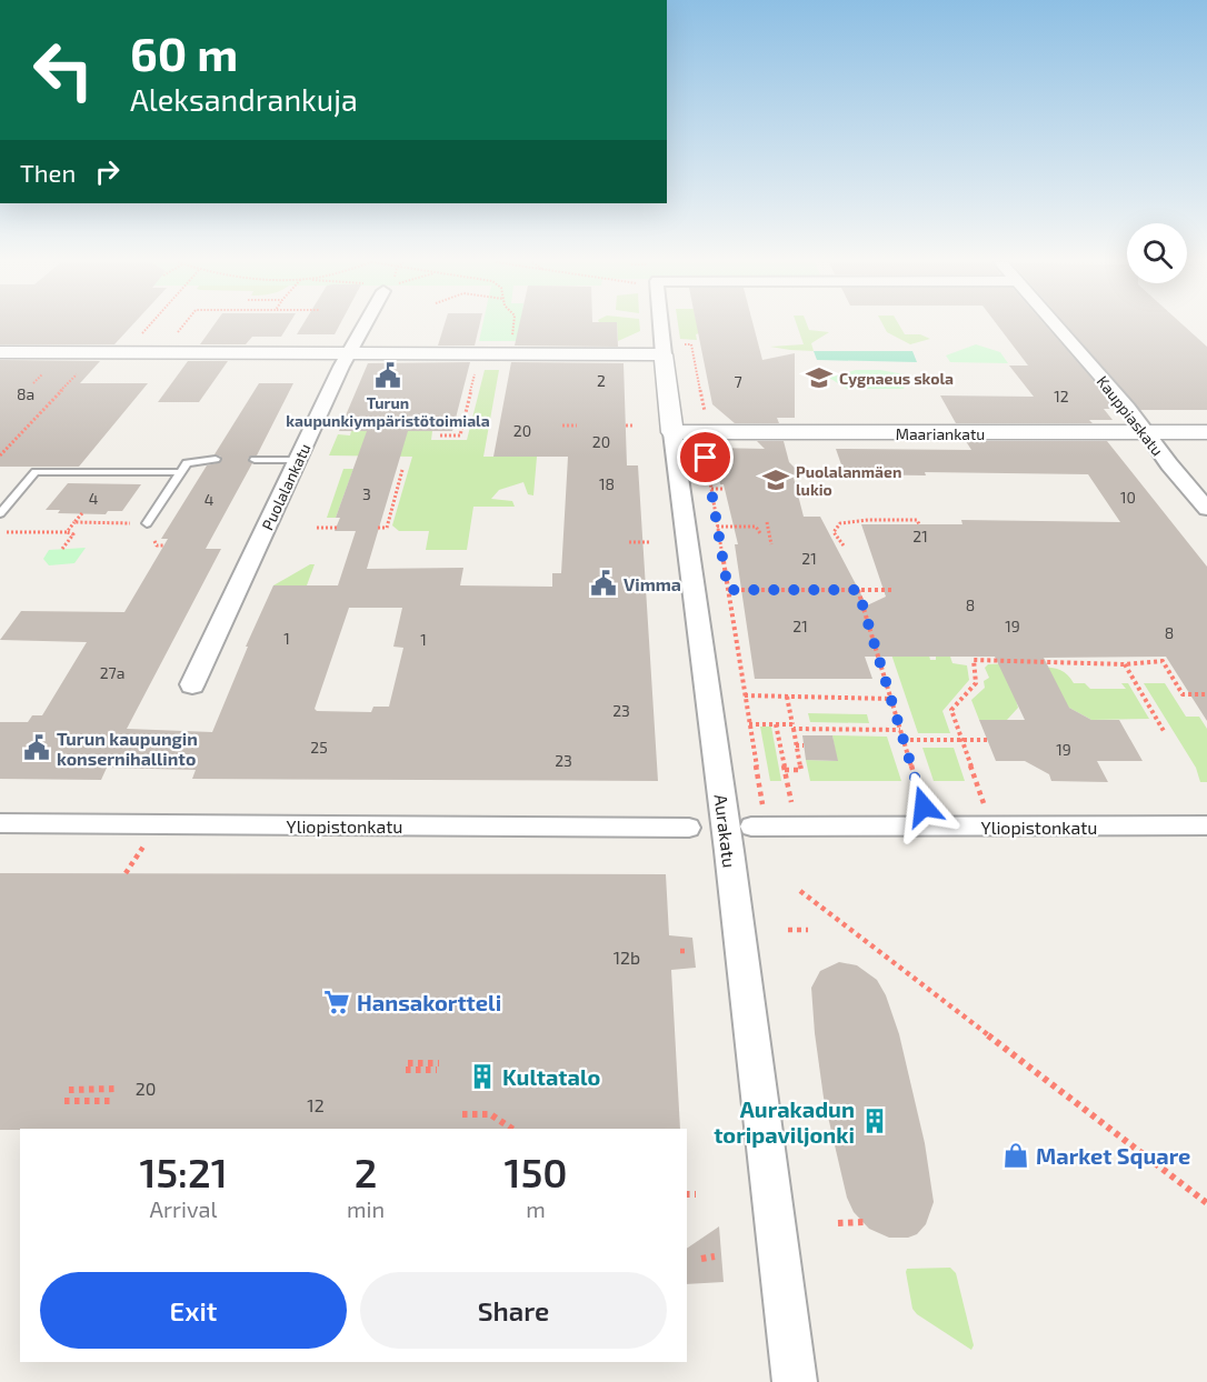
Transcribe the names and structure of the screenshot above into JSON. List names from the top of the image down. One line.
{"streets":{"street":["Kauppiaskatu","Maariankatu","Puolalankatu","Yliopistonkatu","Aurakatu"]},"crossings":[["Kauppiaskatu","Maariankatu"],["Maariankatu","Aurakatu"]],"places":{"public building":["Turun kaupunkiympäristötoimiala","Vimma","Turun kaupungin konsernihallinto"],"school or university":["Cygnaeus skola","Puolalanmäen lukio"],"supermarket":["Hansakortteli"],"building":["Kultatalo","Aurakadun toripaviljonki"],"shop":["Market Square"]},"house_numbers":["2","7","8a","12","20","20","18","3","10","4","4","21","21","8","21","19","8","1","1","27a","23","25","19","23","12b","20","12"],"page":{"turn":["60 m","Aleksandrankuja"],"then":"Then","eta":["15:21","Arrival","2","min","150","m"],"buttons":["Exit","Share"]}}
